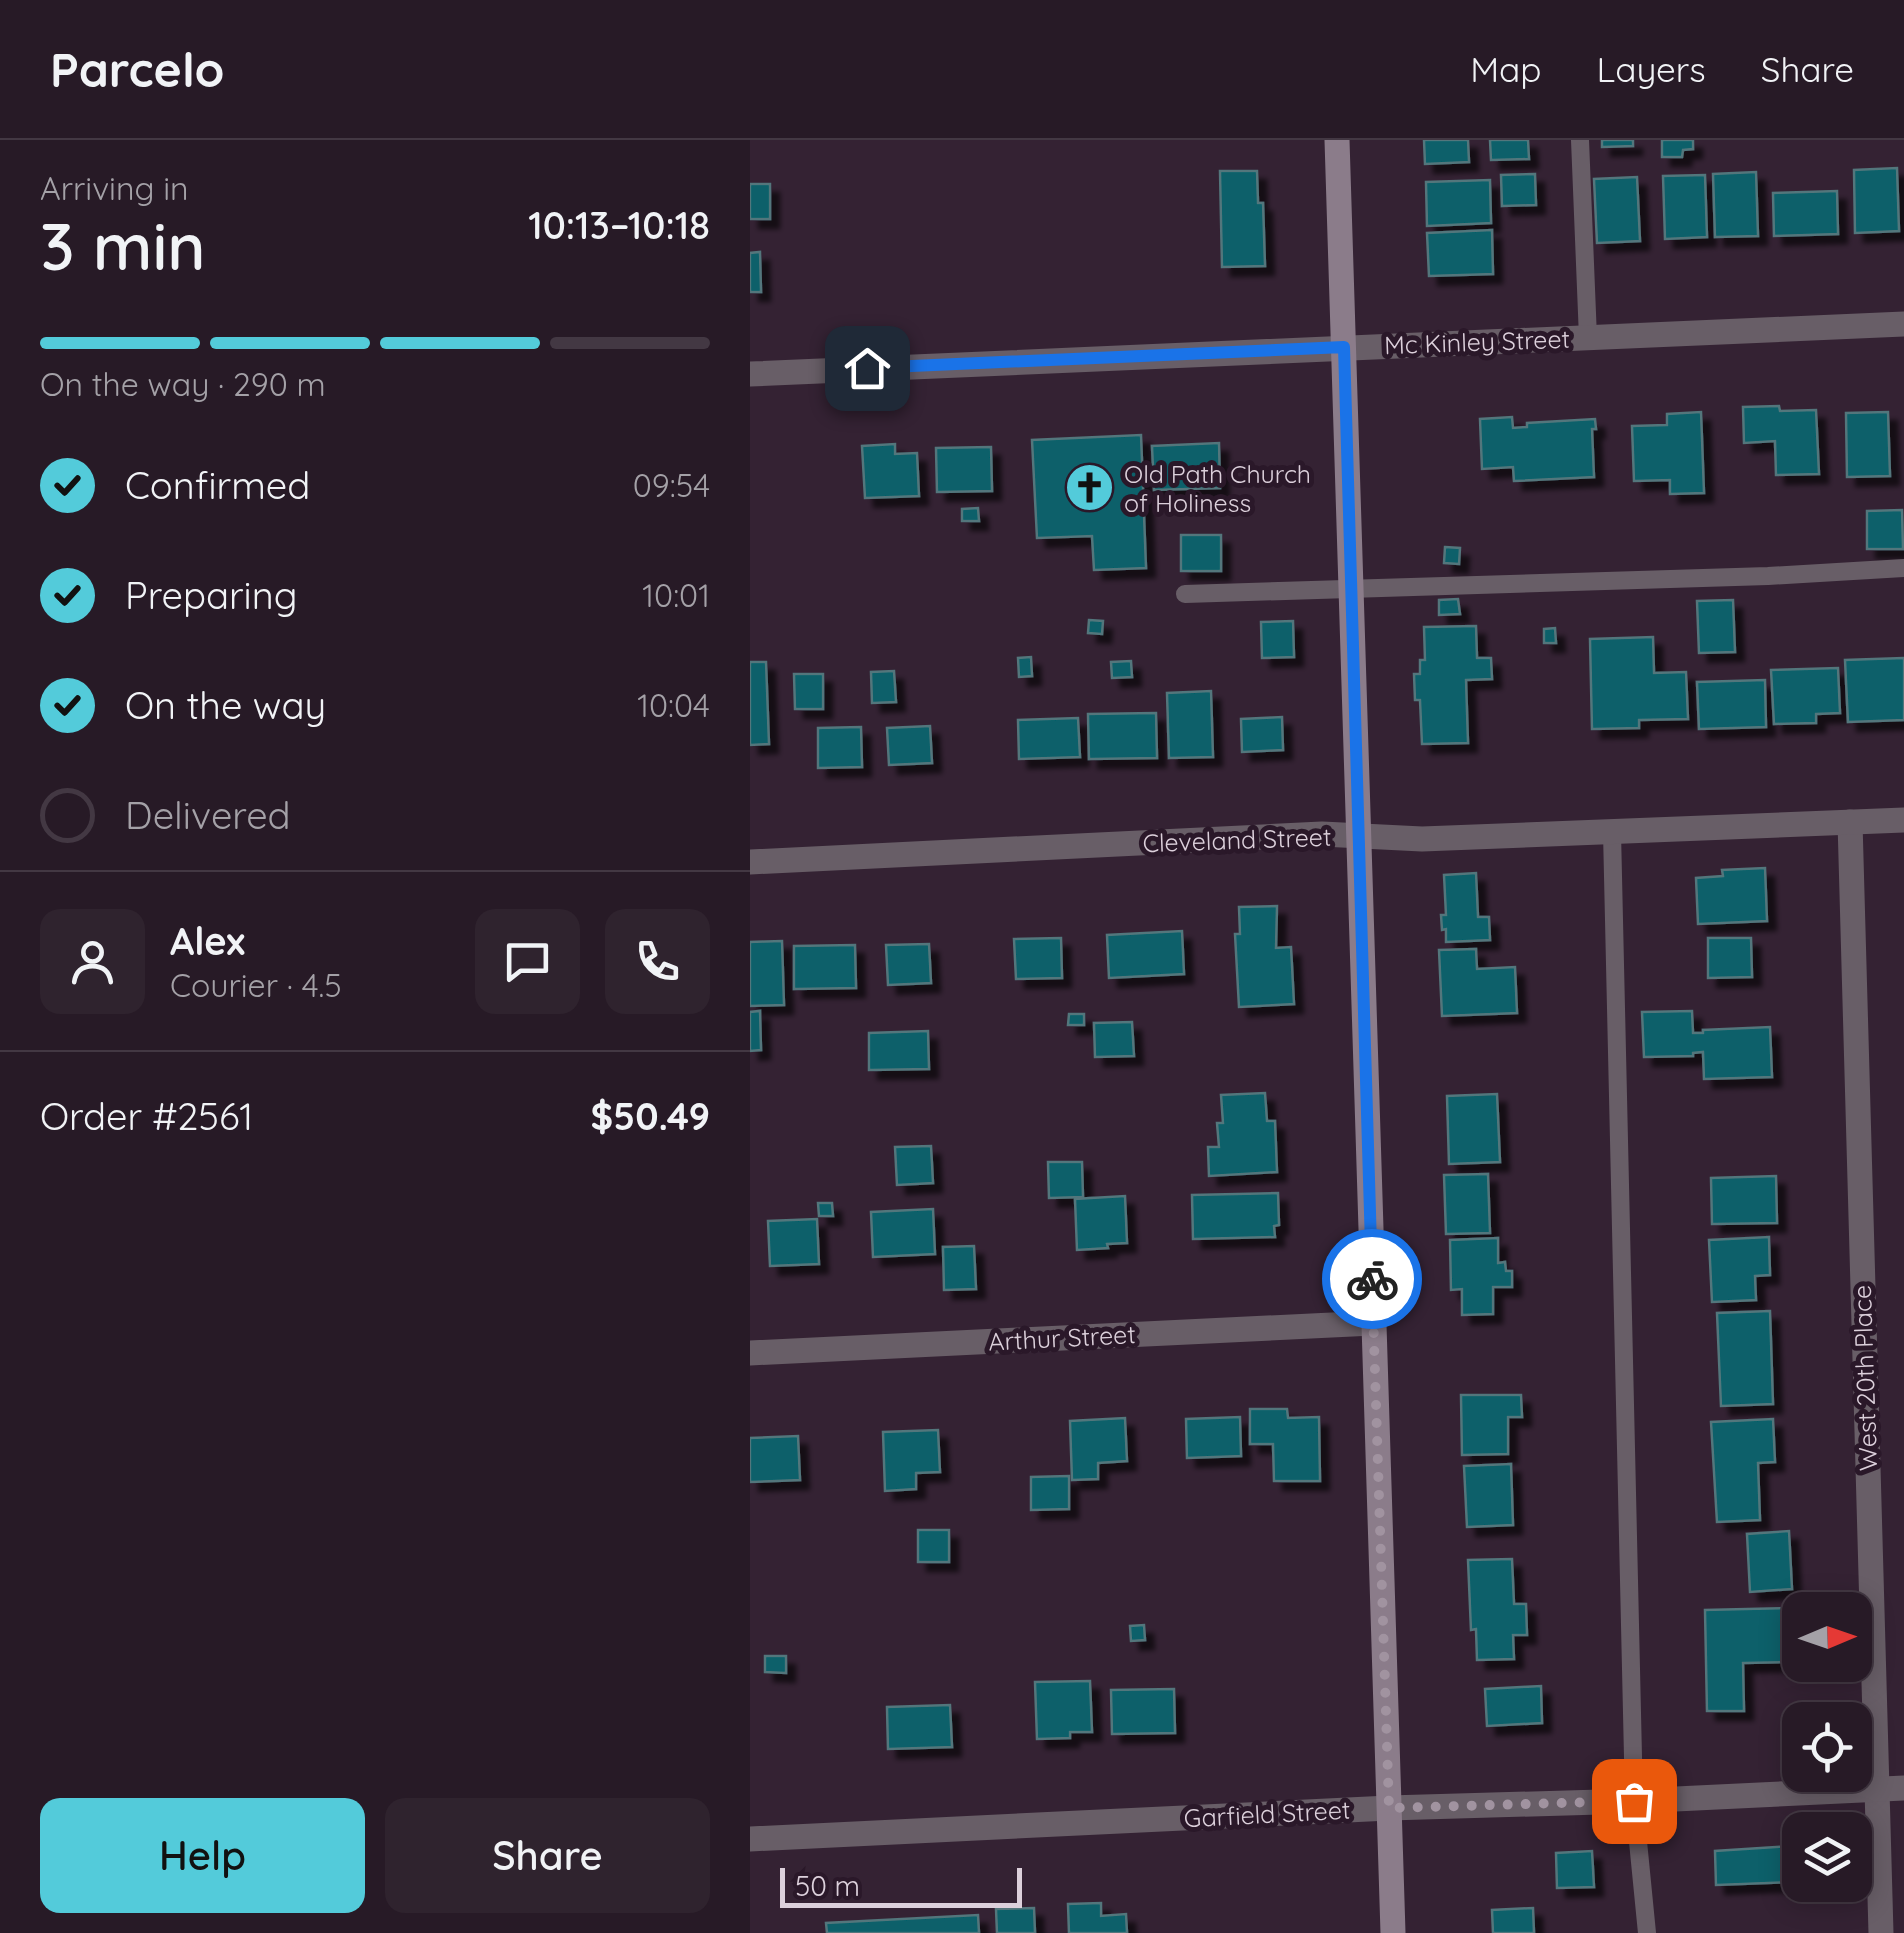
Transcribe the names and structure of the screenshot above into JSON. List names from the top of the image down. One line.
{"streets":{"street":["Mc Kinley Street","Cleveland Street","Arthur Street","West 20th Place","Garfield Street"]},"crossings":[["Cleveland Street","West 20th Place"],["West 20th Place","Garfield Street"]],"places":{"church":["Old Path Church of Holiness"]},"scale_bar":"50 m","north":"right","page":{"header":"Parcelo","nav":["Map","Layers","Share"],"heading":["3 min","Arriving in","10:13–10:18"],"panel":["Alex","Courier · 4.5","Order #2561","$50.49"],"bar":"On the way · 290 m","list":[["Confirmed","09:54"],["Preparing","10:01"],["On the way","10:04"],"Delivered"],"buttons":["Help","Share"],"scale":"50 m"}}
